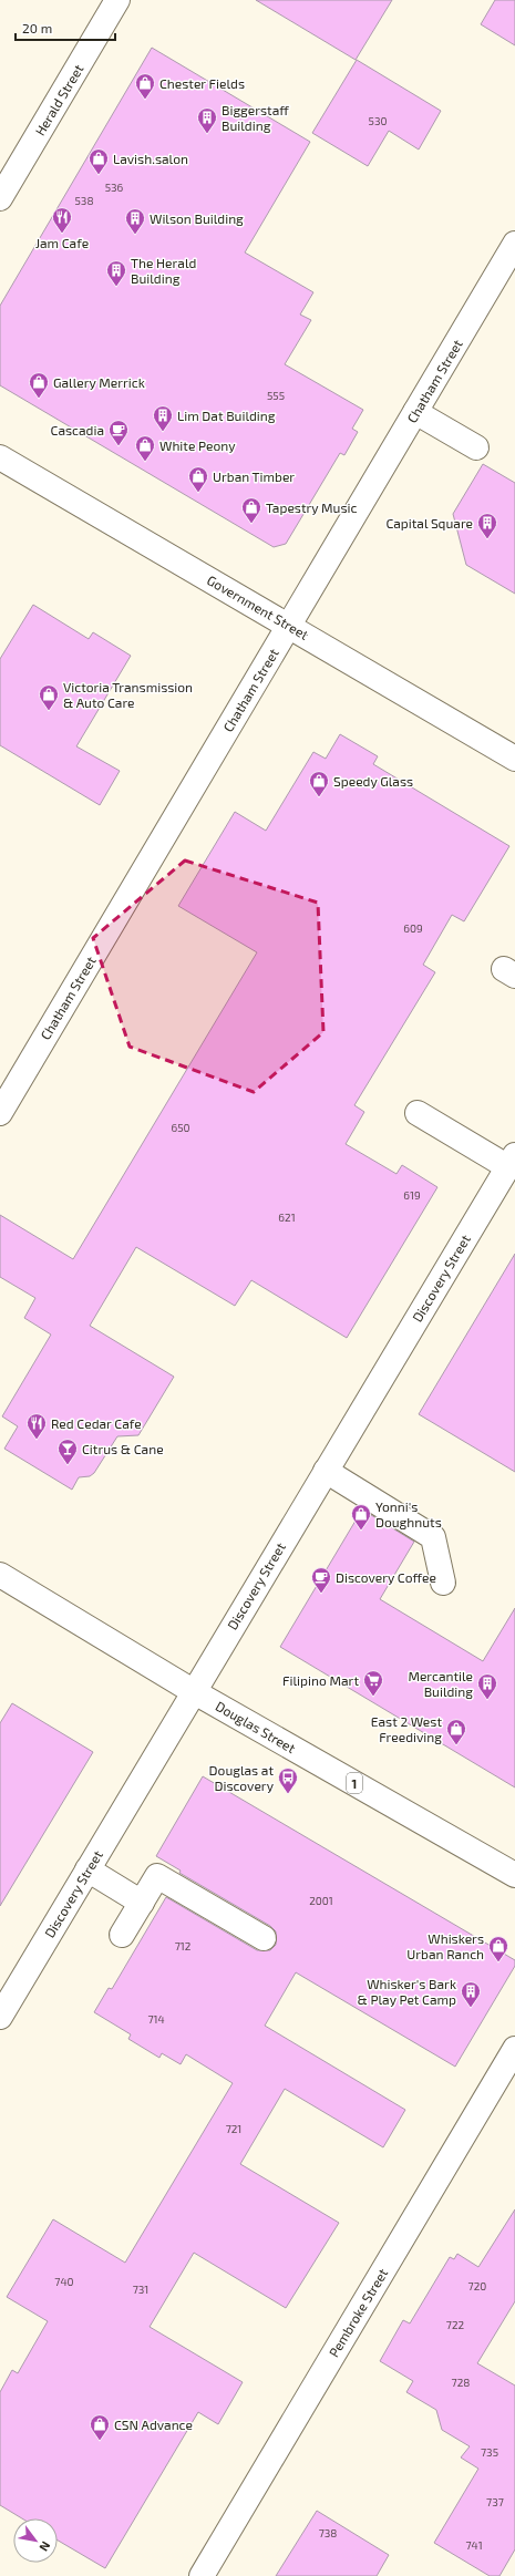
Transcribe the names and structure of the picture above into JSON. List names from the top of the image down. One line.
{"streets":{"street":["Herald Street","Chatham Street","Government Street","Discovery Street","Douglas Street","1","Pembroke Street"]},"crossings":[["Chatham Street","Government Street"],["Discovery Street","Douglas Street"]],"places":{"shop":["Chester Fields","Lavish.salon","Gallery Merrick","White Peony","Urban Timber","Tapestry Music","Victoria Transmission & Auto Care","Speedy Glass","Yonni's Doughnuts","East 2 West Freediving","Whiskers Urban Ranch","CSN Advance"],"building":["Biggerstaff Building","Wilson Building","The Herald Building","Lim Dat Building","Capital Square","Mercantile Building","Whisker's Bark & Play Pet Camp"],"restaurant":["Jam Cafe","Red Cedar Cafe"],"cafe":["Cascadia","Discovery Coffee"],"bar":["Citrus & Cane"],"supermarket":["Filipino Mart"],"bus stop":["Douglas at Discovery"]},"house_numbers":["530","536","538","555","609","650","619","621","2001","712","714","721","740","720","731","722","728","735","737","738","741"],"scale_bar":"20 m","north":"bottom right"}
